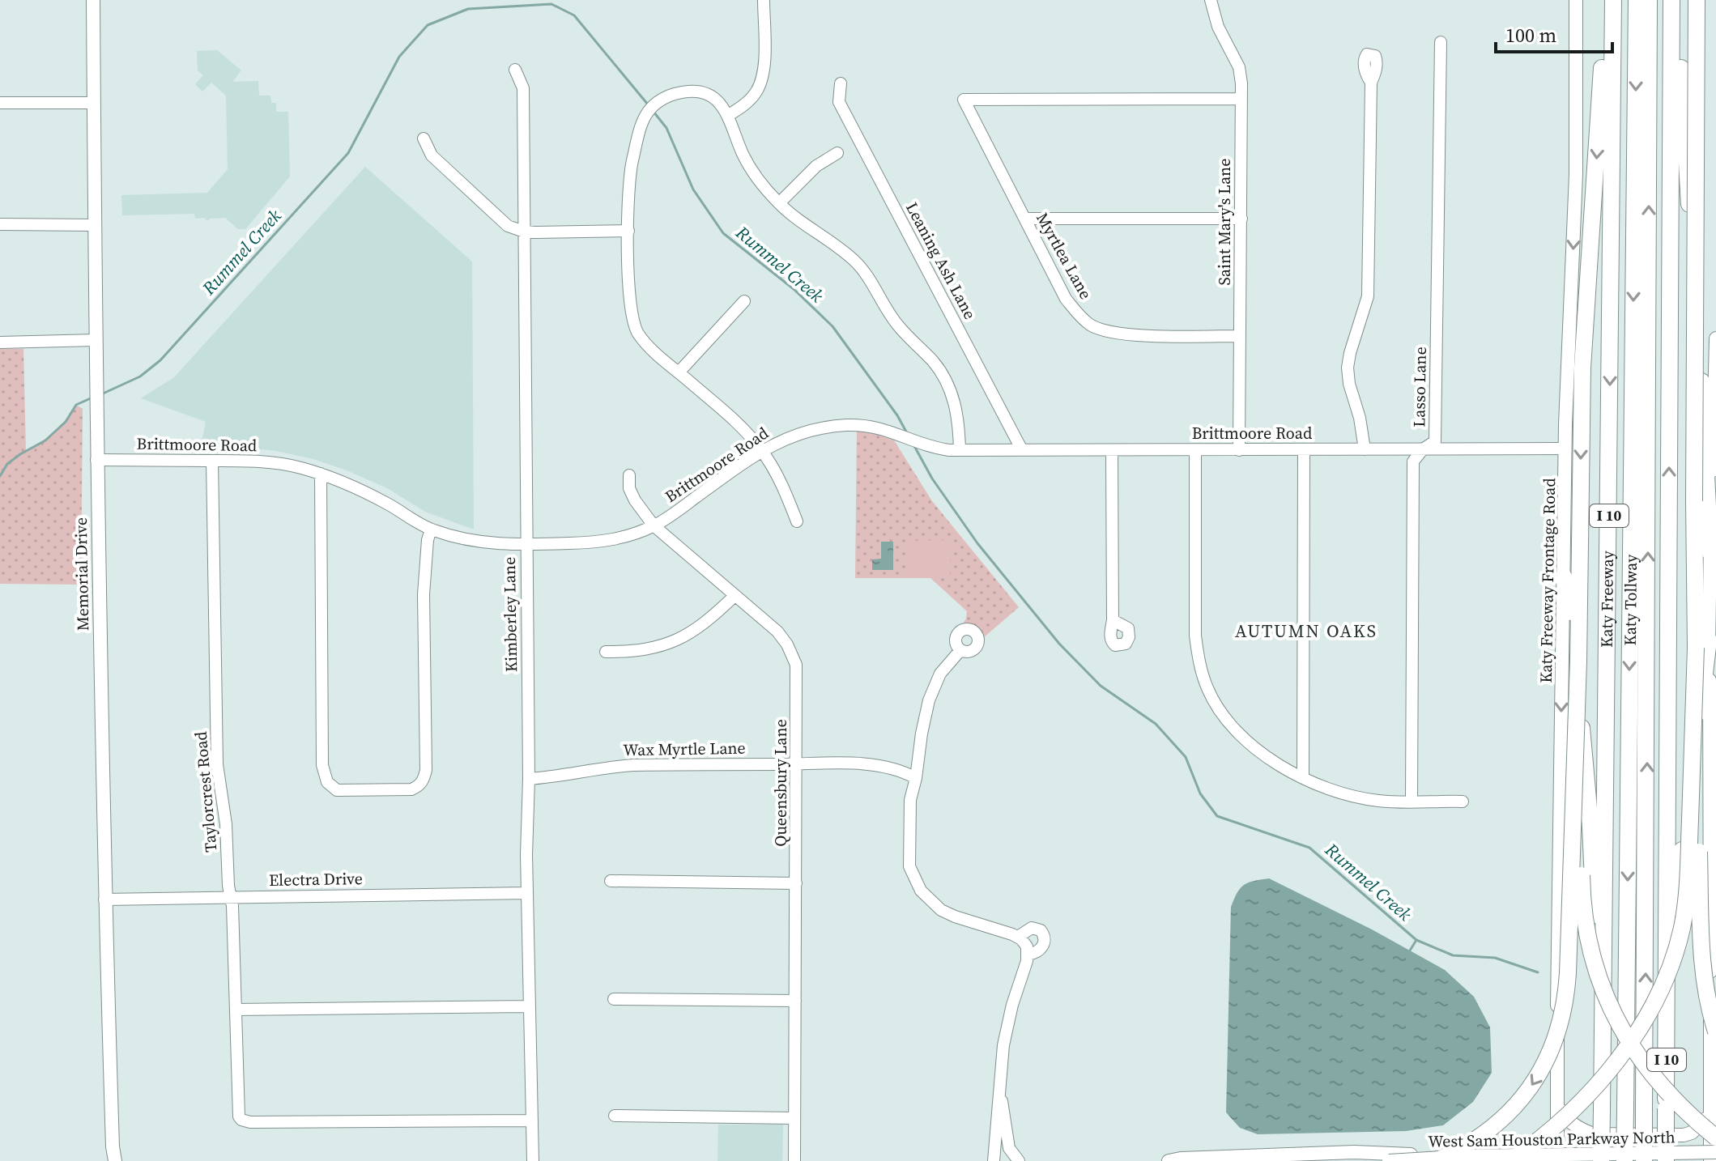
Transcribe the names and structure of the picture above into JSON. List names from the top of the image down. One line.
{"streets":{"highway":["I 10","Katy Freeway","Katy Tollway"],"main road":["Memorial Drive","Katy Freeway Frontage Road","West Sam Houston Parkway North"],"street":["Saint Mary's Lane","Myrtlea Lane","Leaning Ash Lane","Lasso Lane","Brittmoore Road","Kimberley Lane","Wax Myrtle Lane","Queensbury Lane","Taylorcrest Road","Electra Drive"]},"crossings":[["Saint Mary's Lane","Myrtlea Lane"],["Saint Mary's Lane","Brittmoore Road"],["Leaning Ash Lane","Brittmoore Road"],["Lasso Lane","Brittmoore Road"],["Brittmoore Road","Memorial Drive"],["Brittmoore Road","Katy Freeway Frontage Road"],["Brittmoore Road","Kimberley Lane"],["Brittmoore Road","Queensbury Lane"],["Brittmoore Road","Taylorcrest Road"],["Memorial Drive","Electra Drive"],["Kimberley Lane","Wax Myrtle Lane"],["Kimberley Lane","Taylorcrest Road"],["Kimberley Lane","Electra Drive"],["Wax Myrtle Lane","Queensbury Lane"],["Taylorcrest Road","Electra Drive"]],"one_way":["Katy Freeway Frontage Road"],"districts":["AUTUMN OAKS"],"water":["Rummel Creek"],"scale_bar":"100 m"}
